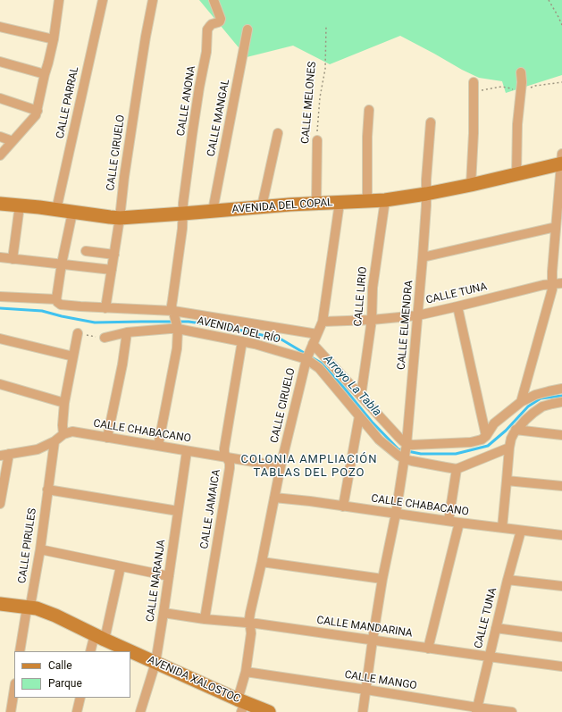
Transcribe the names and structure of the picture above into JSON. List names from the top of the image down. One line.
{"streets":{"street":["CALLE ANONA","CALLE PARRAL","CALLE MELONES","CALLE MANGAL","CALLE CIRUELO","AVENIDA DEL COPAL","CALLE TUNA","CALLE LIRIO","CALLE ELMENDRA","AVENIDA DEL RÍO","CALLE CHABACANO","CALLE JAMAICA","CALLE PIRULES","CALLE NARANJA","CALLE MANDARINA","AVENIDA XALOSTOC","CALLE MANGO"]},"crossings":[["CALLE ANONA","AVENIDA DEL COPAL"],["CALLE PARRAL","AVENIDA DEL COPAL"],["CALLE MELONES","AVENIDA DEL COPAL"],["CALLE MANGAL","AVENIDA DEL COPAL"],["CALLE CIRUELO","AVENIDA DEL COPAL"],["CALLE CIRUELO","CALLE TUNA"],["CALLE CIRUELO","AVENIDA DEL RÍO"],["CALLE CIRUELO","CALLE CHABACANO"],["CALLE CIRUELO","CALLE MANDARINA"],["CALLE CIRUELO","AVENIDA XALOSTOC"],["CALLE CIRUELO","CALLE MANGO"],["AVENIDA DEL COPAL","CALLE LIRIO"],["AVENIDA DEL COPAL","CALLE ELMENDRA"],["CALLE TUNA","CALLE LIRIO"],["CALLE TUNA","CALLE ELMENDRA"],["CALLE TUNA","CALLE CHABACANO"],["CALLE TUNA","CALLE MANDARINA"],["CALLE TUNA","CALLE MANGO"],["CALLE LIRIO","AVENIDA DEL RÍO"],["CALLE ELMENDRA","AVENIDA DEL RÍO"],["CALLE ELMENDRA","CALLE CHABACANO"],["CALLE ELMENDRA","CALLE MANDARINA"],["CALLE ELMENDRA","CALLE MANGO"],["AVENIDA DEL RÍO","CALLE JAMAICA"],["CALLE CHABACANO","CALLE JAMAICA"],["CALLE CHABACANO","CALLE NARANJA"],["CALLE JAMAICA","CALLE MANDARINA"],["CALLE PIRULES","AVENIDA XALOSTOC"],["CALLE NARANJA","CALLE MANDARINA"],["CALLE NARANJA","AVENIDA XALOSTOC"]],"districts":["COLONIA AMPLIACIÓN TABLAS DEL POZO"],"water":["Arroyo La Tabla"],"legend":["Calle","Parque"]}
